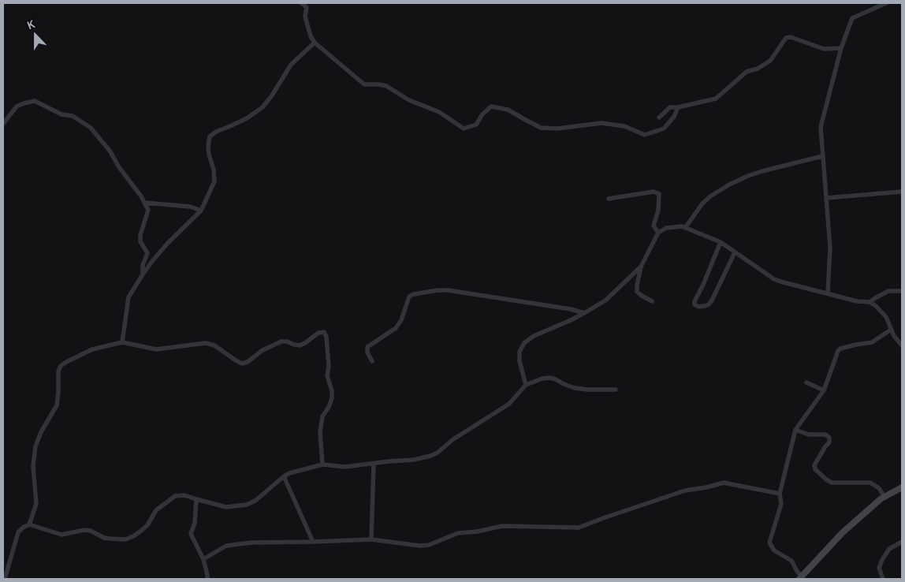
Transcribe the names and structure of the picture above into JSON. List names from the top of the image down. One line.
{"north":"top"}
